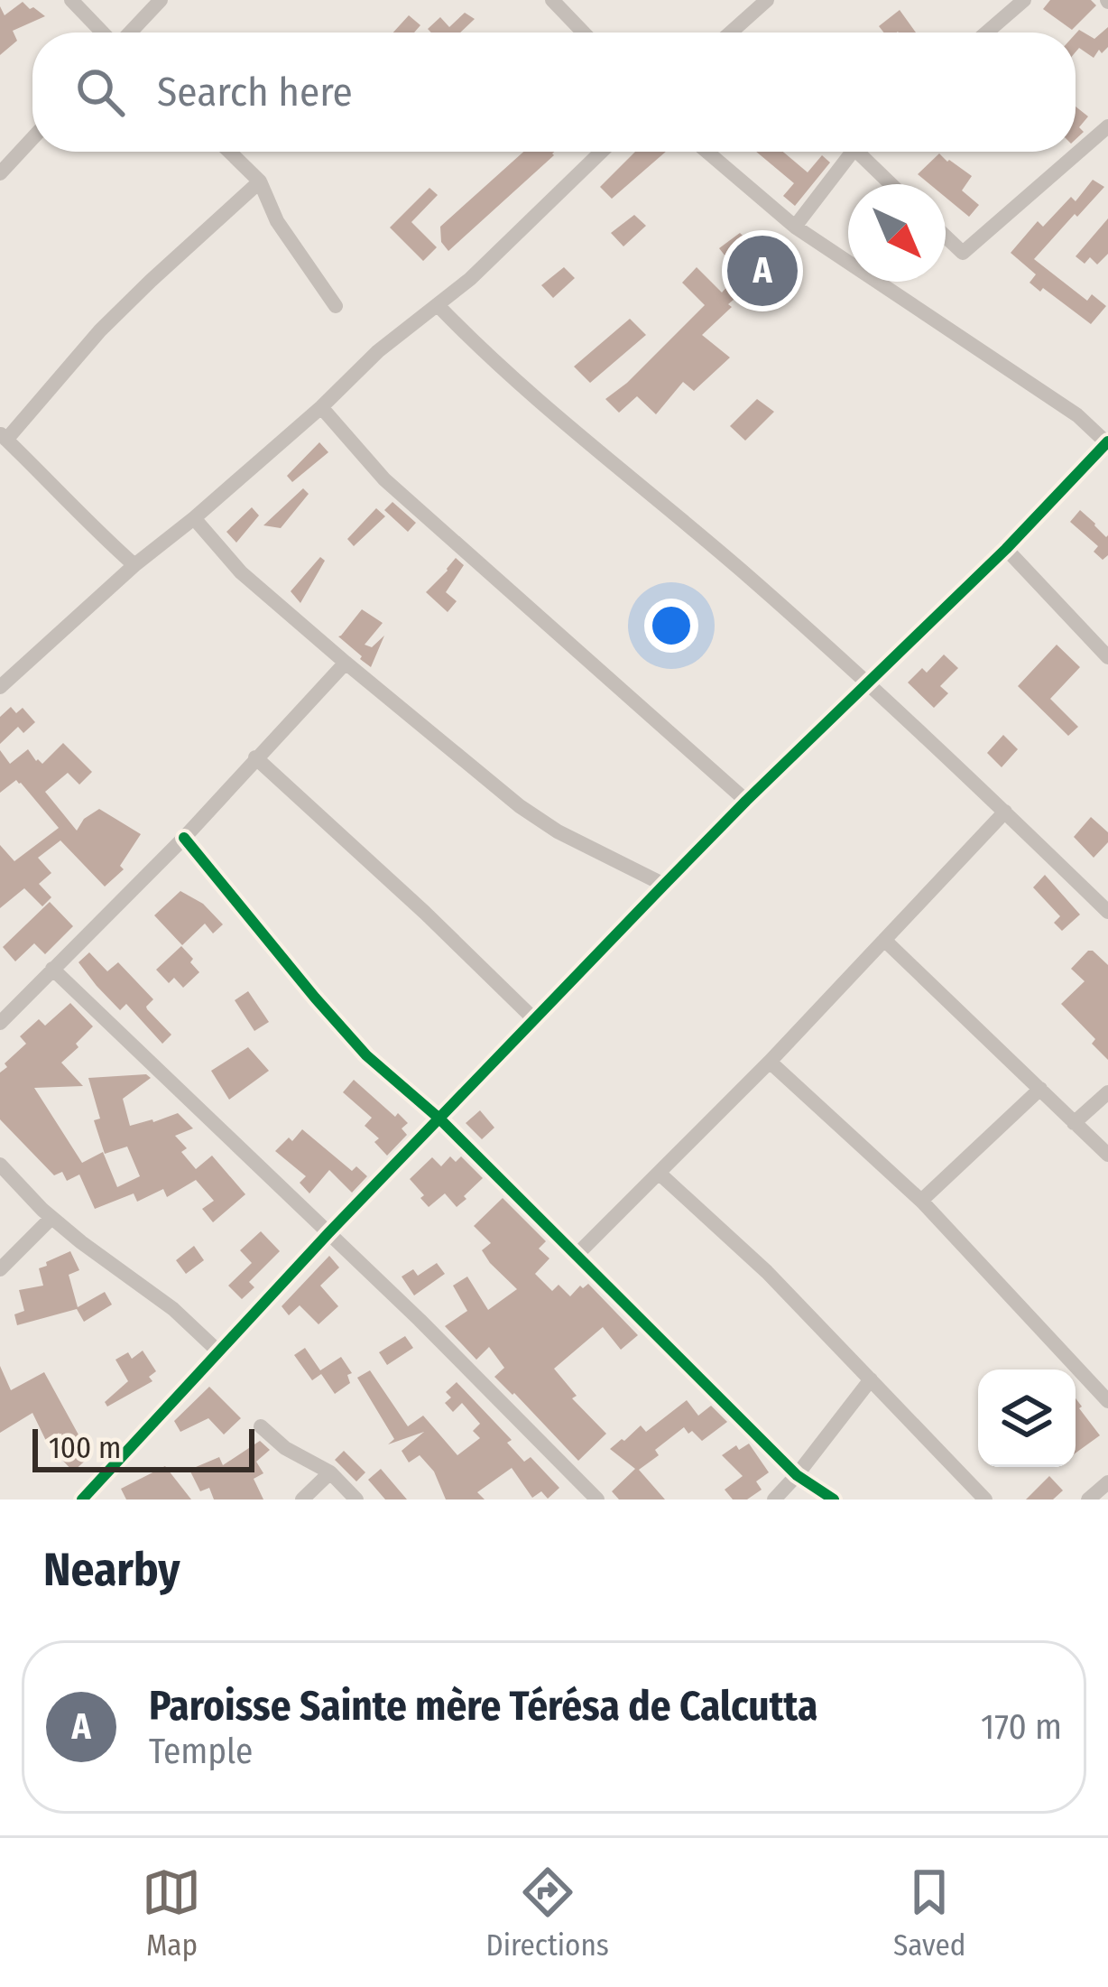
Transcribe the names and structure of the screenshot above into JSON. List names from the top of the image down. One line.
{"scale_bar":"100 m","north":"bottom right","page":{"search":"Search here","pins":"A","scale":"100 m","heading":"Nearby","list":[{"mark":"A","name":"Paroisse Sainte mère Térésa de Calcutta","note":"Temple","value":"170 m"}],"nav":["Map","Directions","Saved"]}}
